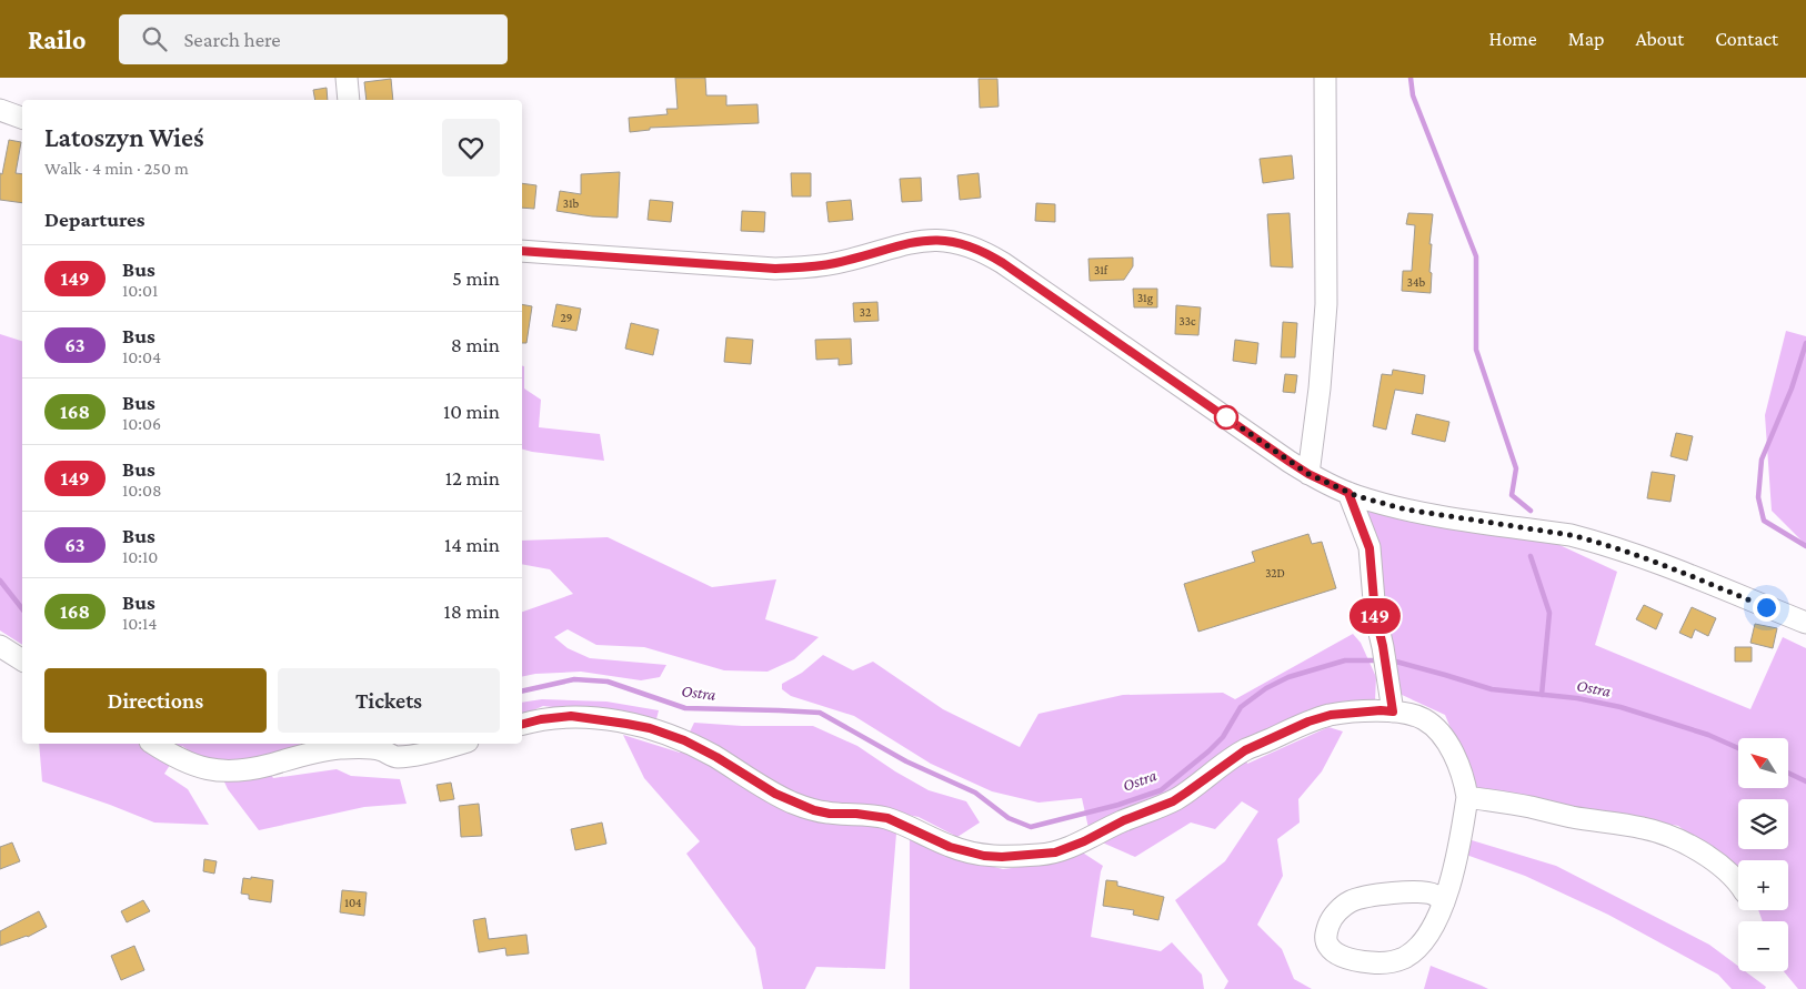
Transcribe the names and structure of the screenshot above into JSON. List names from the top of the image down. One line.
{"water":["Ostra"],"lines":["bus line 149"],"house_numbers":["31b","31f","34b","31g","32","29","33c","32D","104"],"north":"top left","page":{"header":"Railo","search":"Search here","nav":["Home","Map","About","Contact"],"on_map":"149","heading":[["Latoszyn Wieś","Walk · 4 min · 250 m"],"Departures"],"list":[{"mark":"149","name":"Bus","note":"10:01","value":"5 min"},{"mark":"63","name":"Bus","note":"10:04","value":"8 min"},{"mark":"168","name":"Bus","note":"10:06","value":"10 min"},{"mark":"149","name":"Bus","note":"10:08","value":"12 min"},{"mark":"63","name":"Bus","note":"10:10","value":"14 min"},{"mark":"168","name":"Bus","note":"10:14","value":"18 min"}],"buttons":["Directions","Tickets"],"map_buttons":["+","−"]}}
